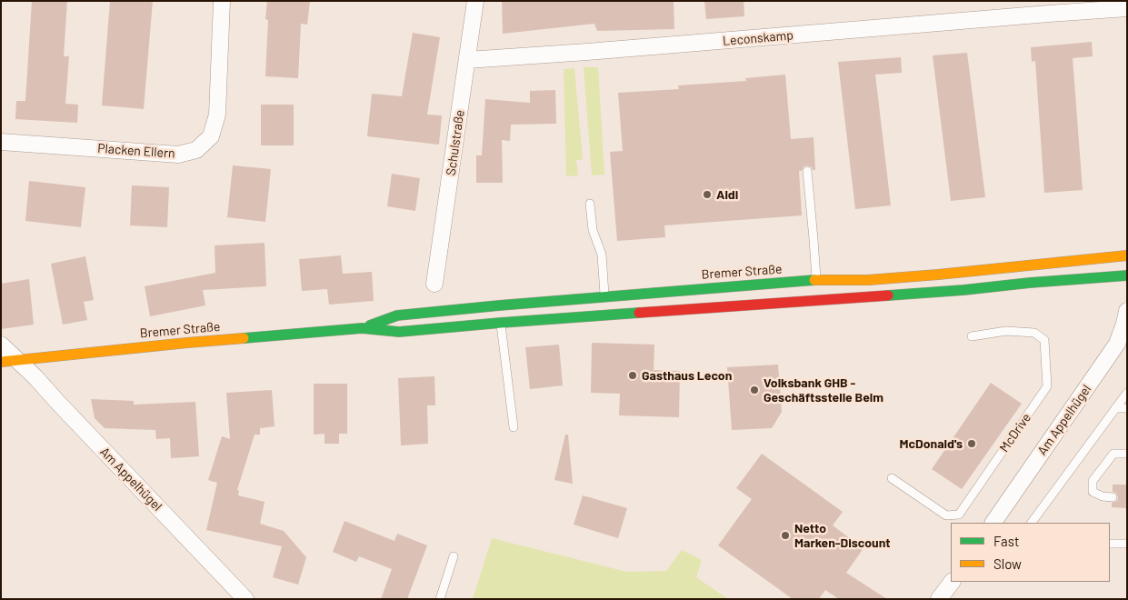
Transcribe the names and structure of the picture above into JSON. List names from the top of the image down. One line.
{"streets":{"street":["Leconskamp","Schulstraße","Placken Ellern","Bremer Straße","Am Appelhügel"],"lane":["McDrive"]},"crossings":[["Leconskamp","Schulstraße"],["Bremer Straße","Am Appelhügel"]],"places":["Aldi","Gasthaus Lecon","Volksbank GHB - Geschäftsstelle Belm","McDonald's","Netto Marken-Discount"],"legend":["Fast","Slow"]}
